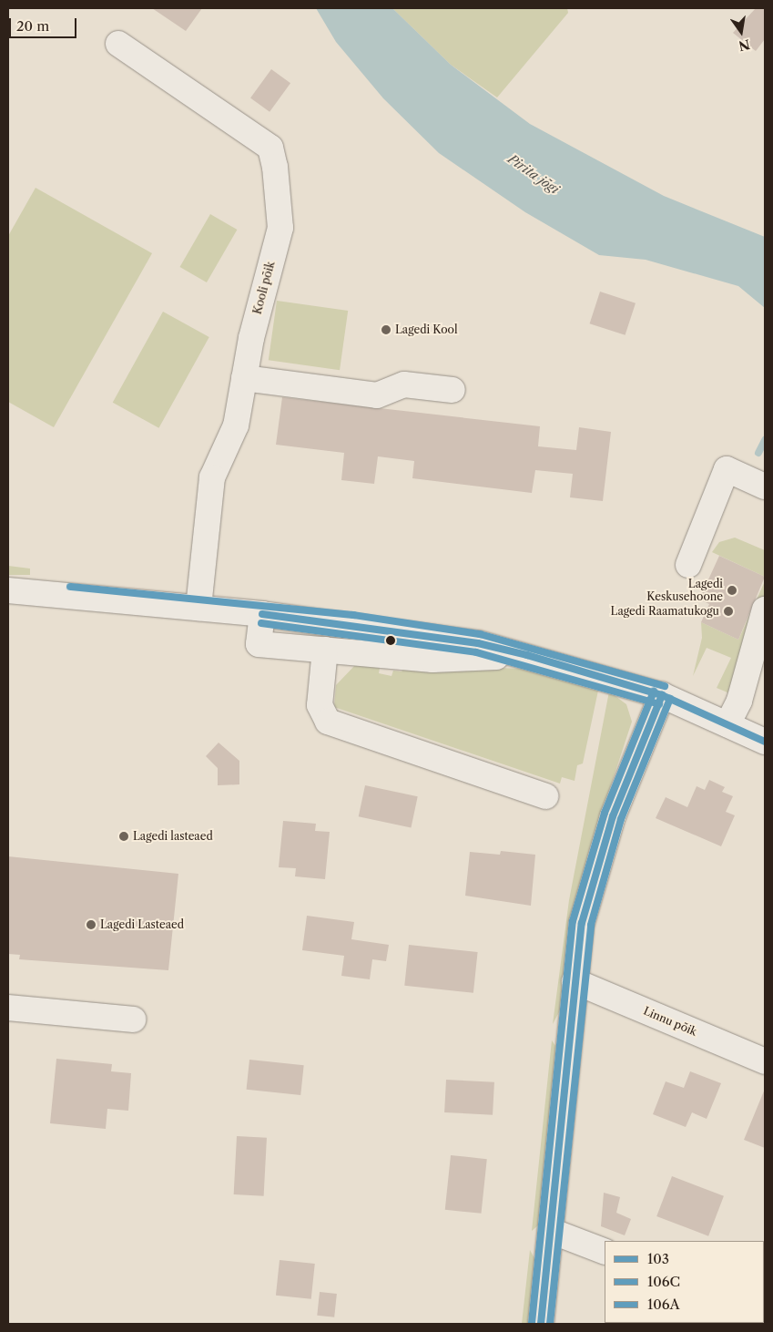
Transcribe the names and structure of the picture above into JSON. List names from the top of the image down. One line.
{"streets":{"street":["Kooli põik","Linnu põik"]},"water":["Pirita jõgi"],"places":["Lagedi Kool","Lagedi Keskusehoone","Lagedi Raamatukogu","Lagedi lasteaed","Lagedi Lasteaed"],"lines":["transit line 106A","transit line 103","transit line 106C"],"legend":["103","106C","106A"],"scale_bar":"20 m","north":"bottom"}
